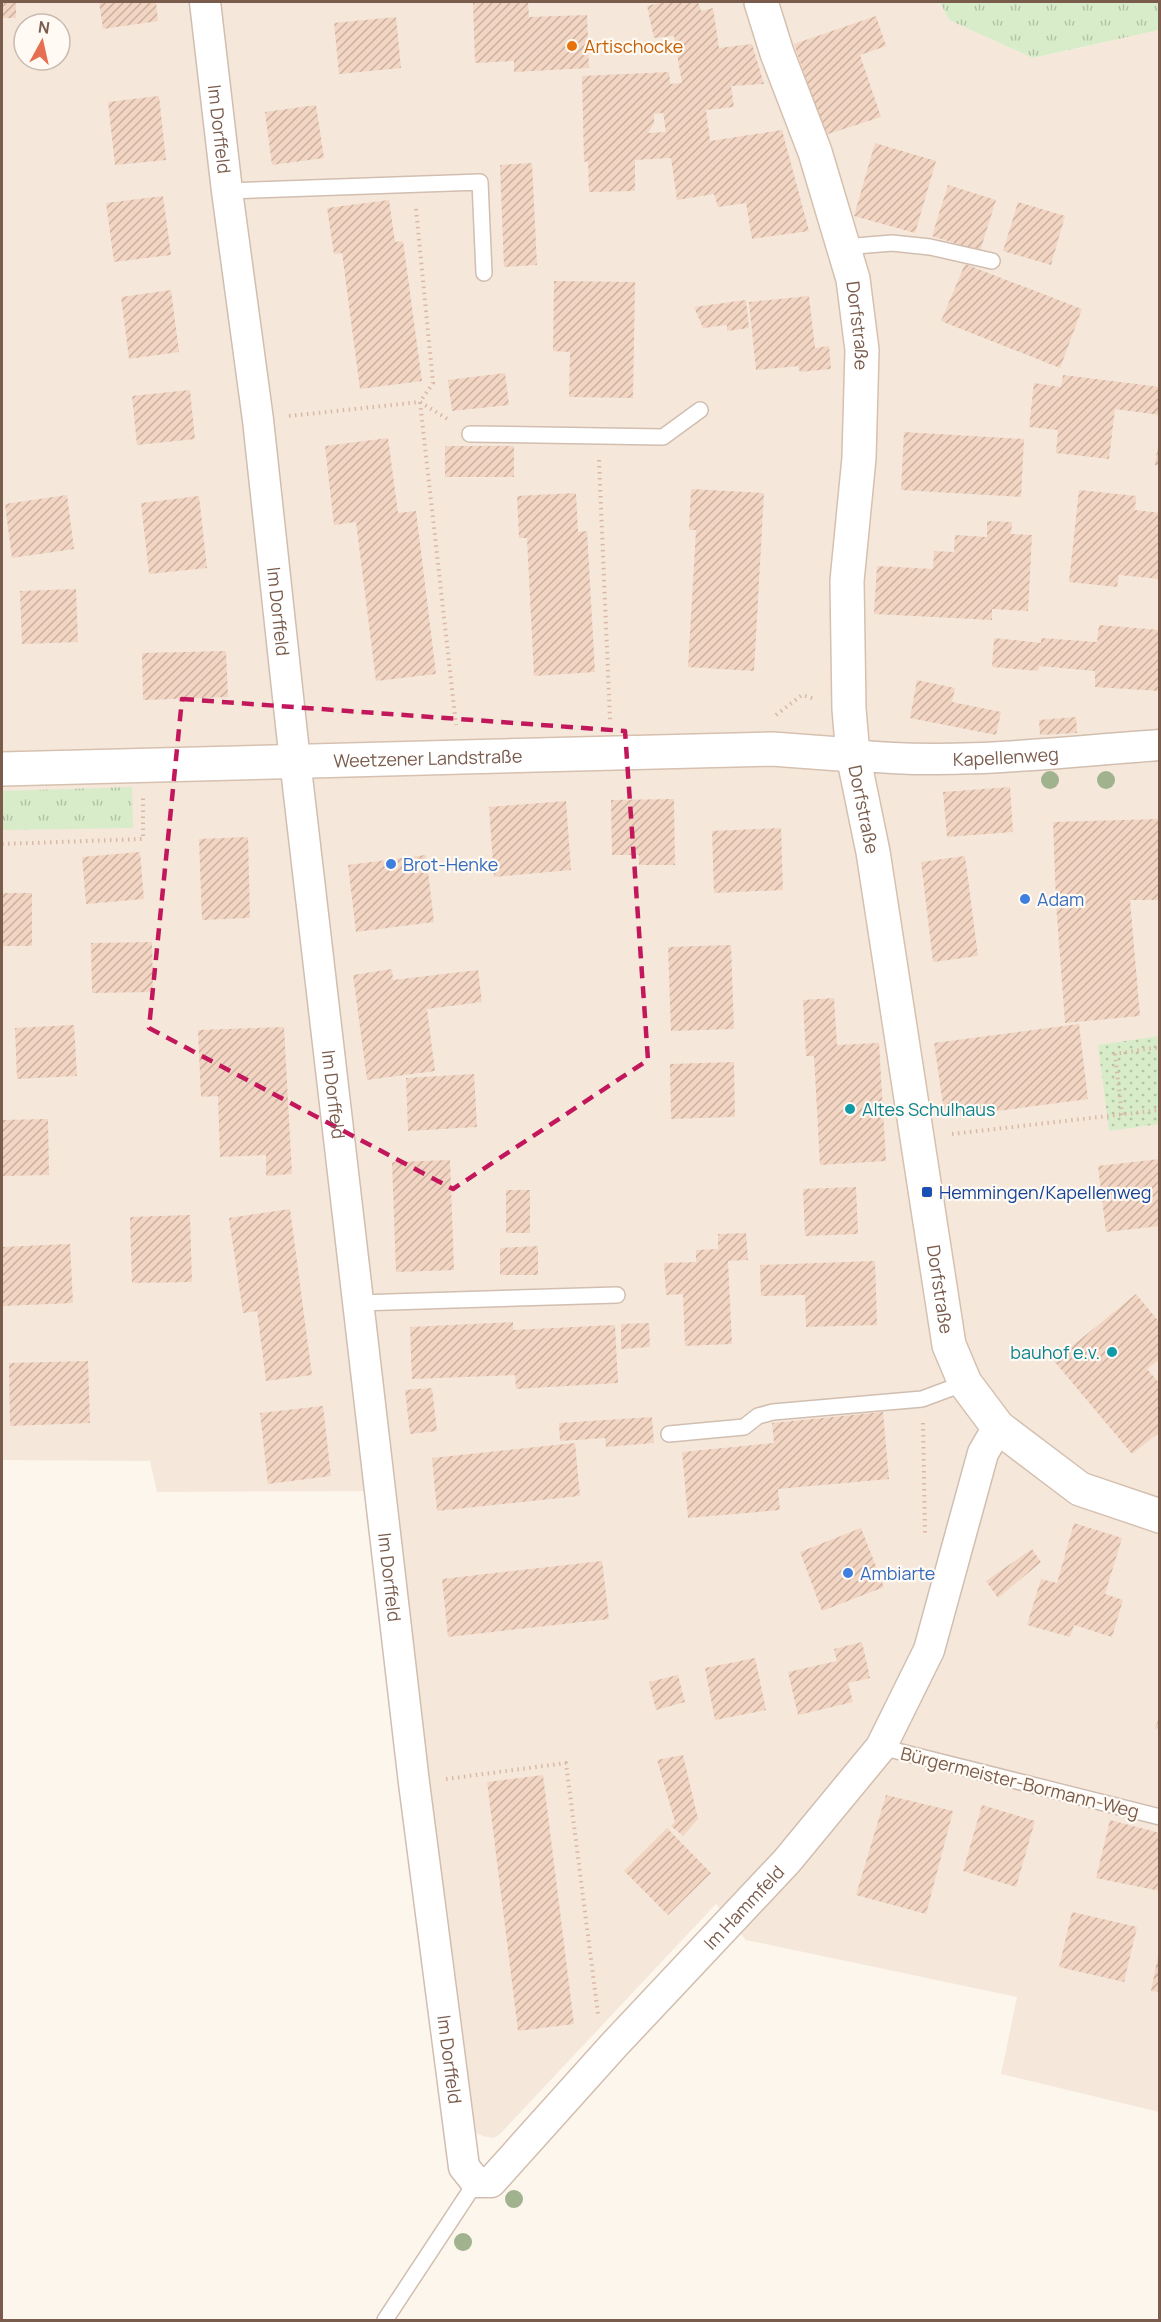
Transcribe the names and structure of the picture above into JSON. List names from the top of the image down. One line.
{"streets":{"main road":["Dorfstraße","Weetzener Landstraße"],"street":["Im Dorffeld","Kapellenweg","Im Hammfeld"],"lane":["Bürgermeister-Bormann-Weg"]},"crossings":[["Im Dorffeld","Weetzener Landstraße"],["Im Dorffeld","Im Hammfeld"],["Dorfstraße","Kapellenweg"],["Dorfstraße","Weetzener Landstraße"],["Dorfstraße","Im Hammfeld"],["Kapellenweg","Weetzener Landstraße"],["Bürgermeister-Bormann-Weg","Im Hammfeld"]],"places":{"other":["Artischocke","Brot-Henke","Adam","Altes Schulhaus","bauhof e.v.","Ambiarte"],"transit":["Hemmingen/Kapellenweg"]},"north":"top"}
